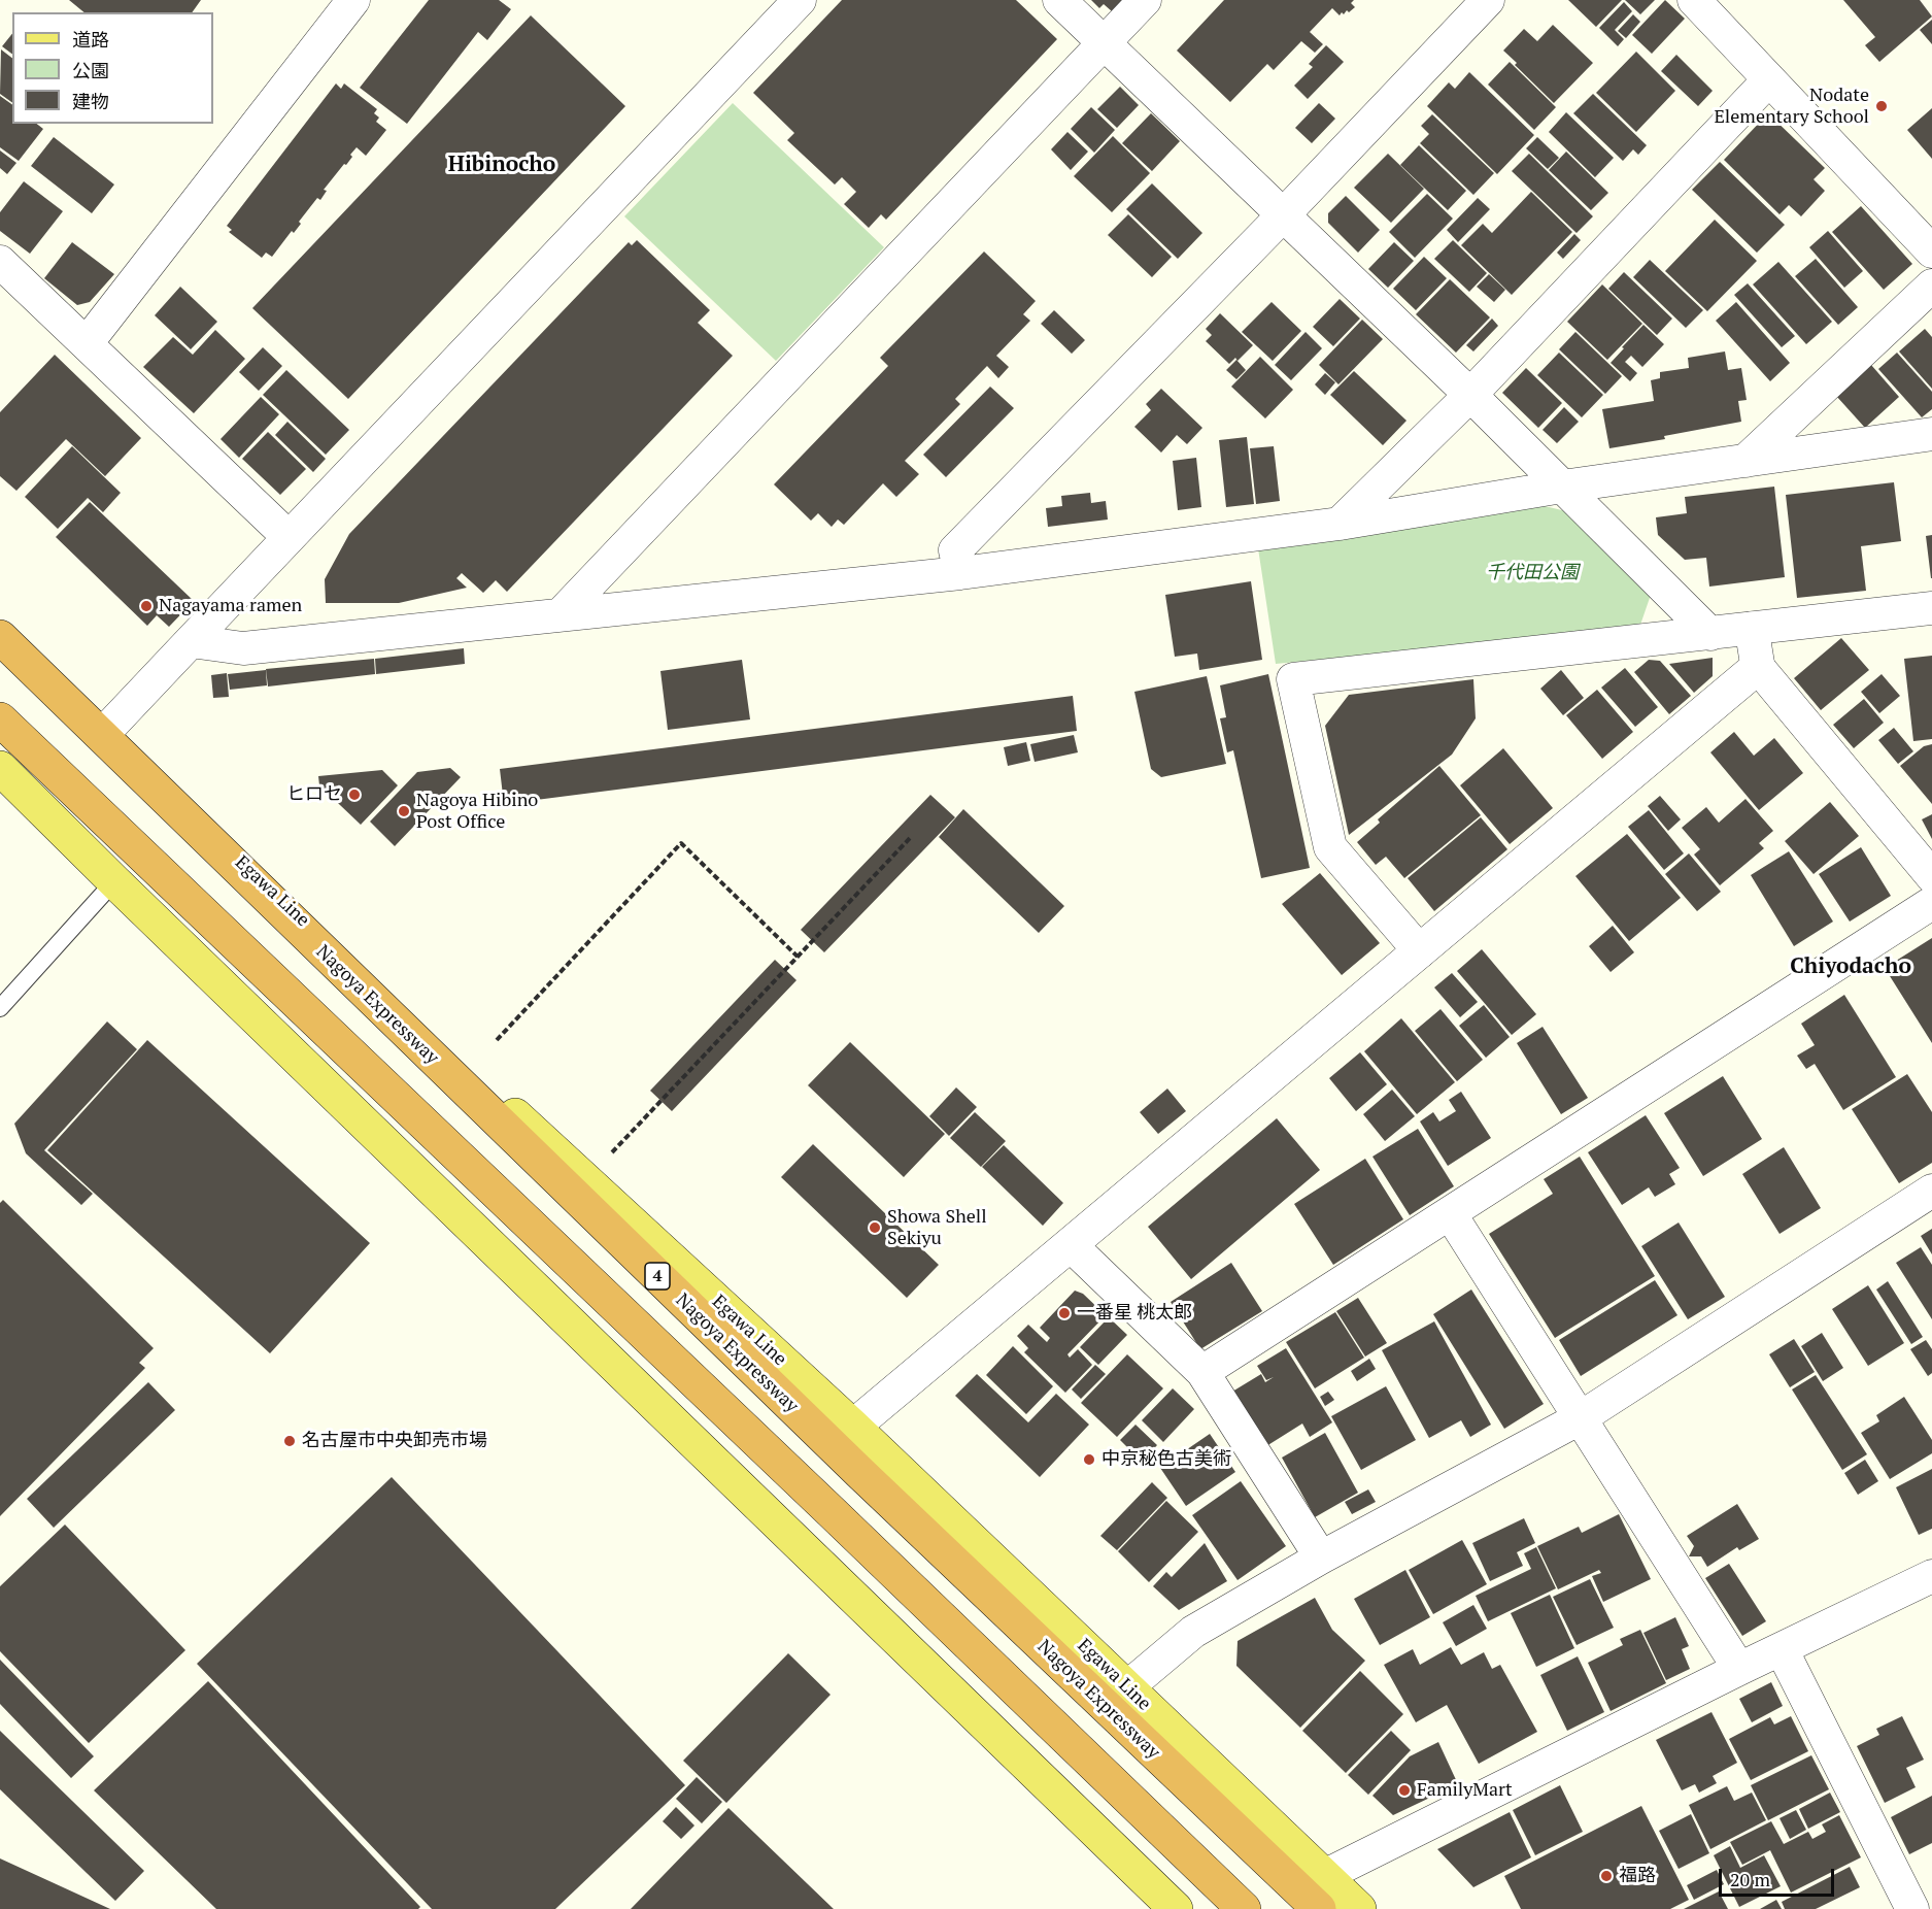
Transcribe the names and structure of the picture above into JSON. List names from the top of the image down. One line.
{"streets":{"highway":["Nagoya Expressway","4"],"main road":["Egawa Line"]},"districts":["Hibinocho","Chiyodacho"],"parks":["千代田公園"],"places":["Nodate Elementary School","Nagayama ramen","ヒロセ","Nagoya Hibino Post Office","Showa Shell Sekiyu","一番星 桃太郎","名古屋市中央卸売市場","中京秘色古美術","FamilyMart","福路"],"legend":["道路","公園","建物"],"scale_bar":"20 m"}
